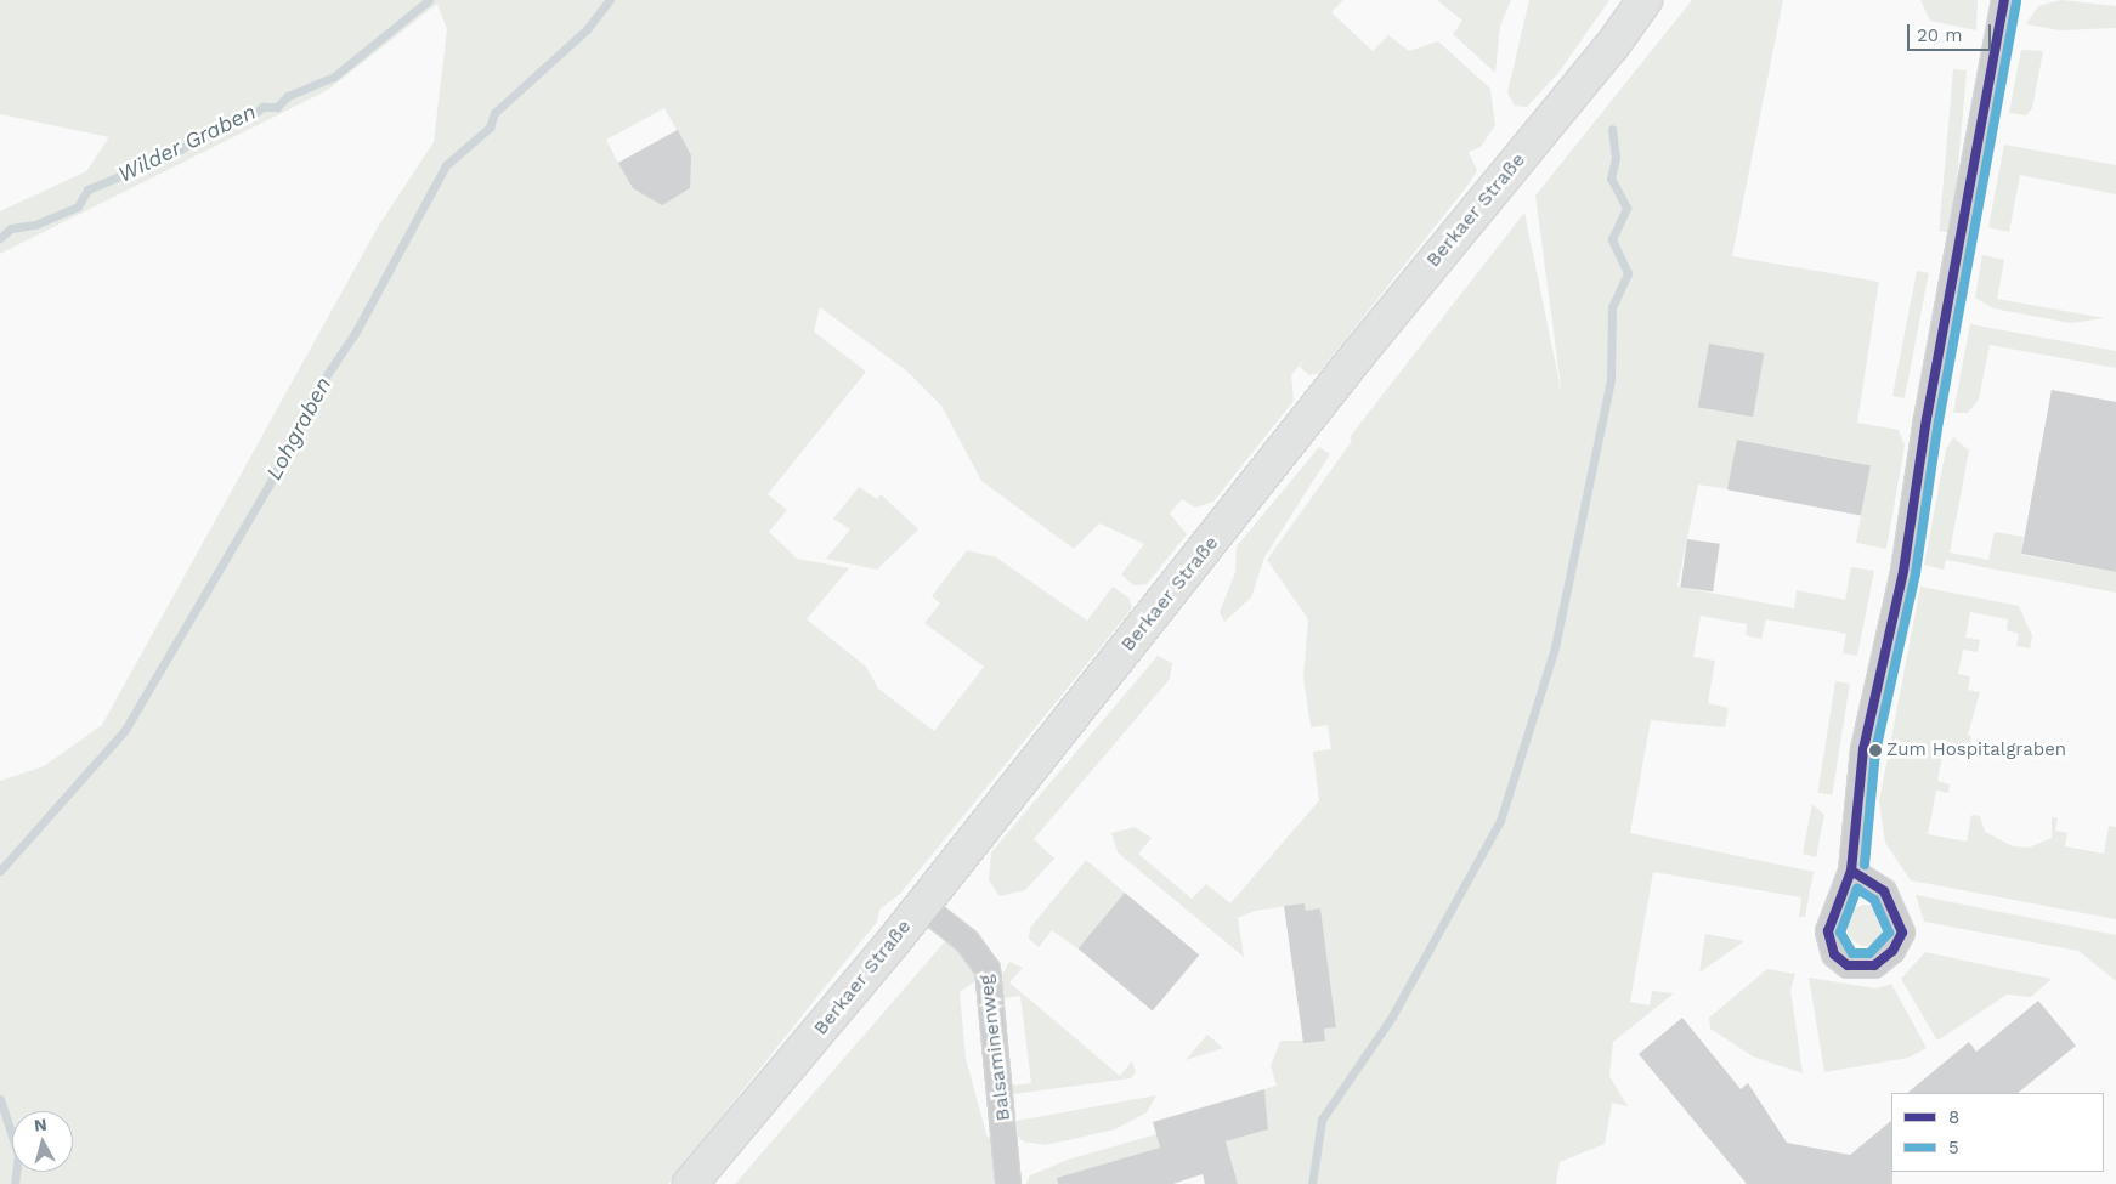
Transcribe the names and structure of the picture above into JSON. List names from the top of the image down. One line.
{"streets":{"main road":["Berkaer Straße"],"street":["Balsaminenweg"]},"crossings":[["Berkaer Straße","Balsaminenweg"]],"water":["Wilder Graben","Lohgraben"],"places":["Zum Hospitalgraben"],"lines":["transit line 8","transit line 5"],"legend":["8","5"],"scale_bar":"20 m","north":"top"}
